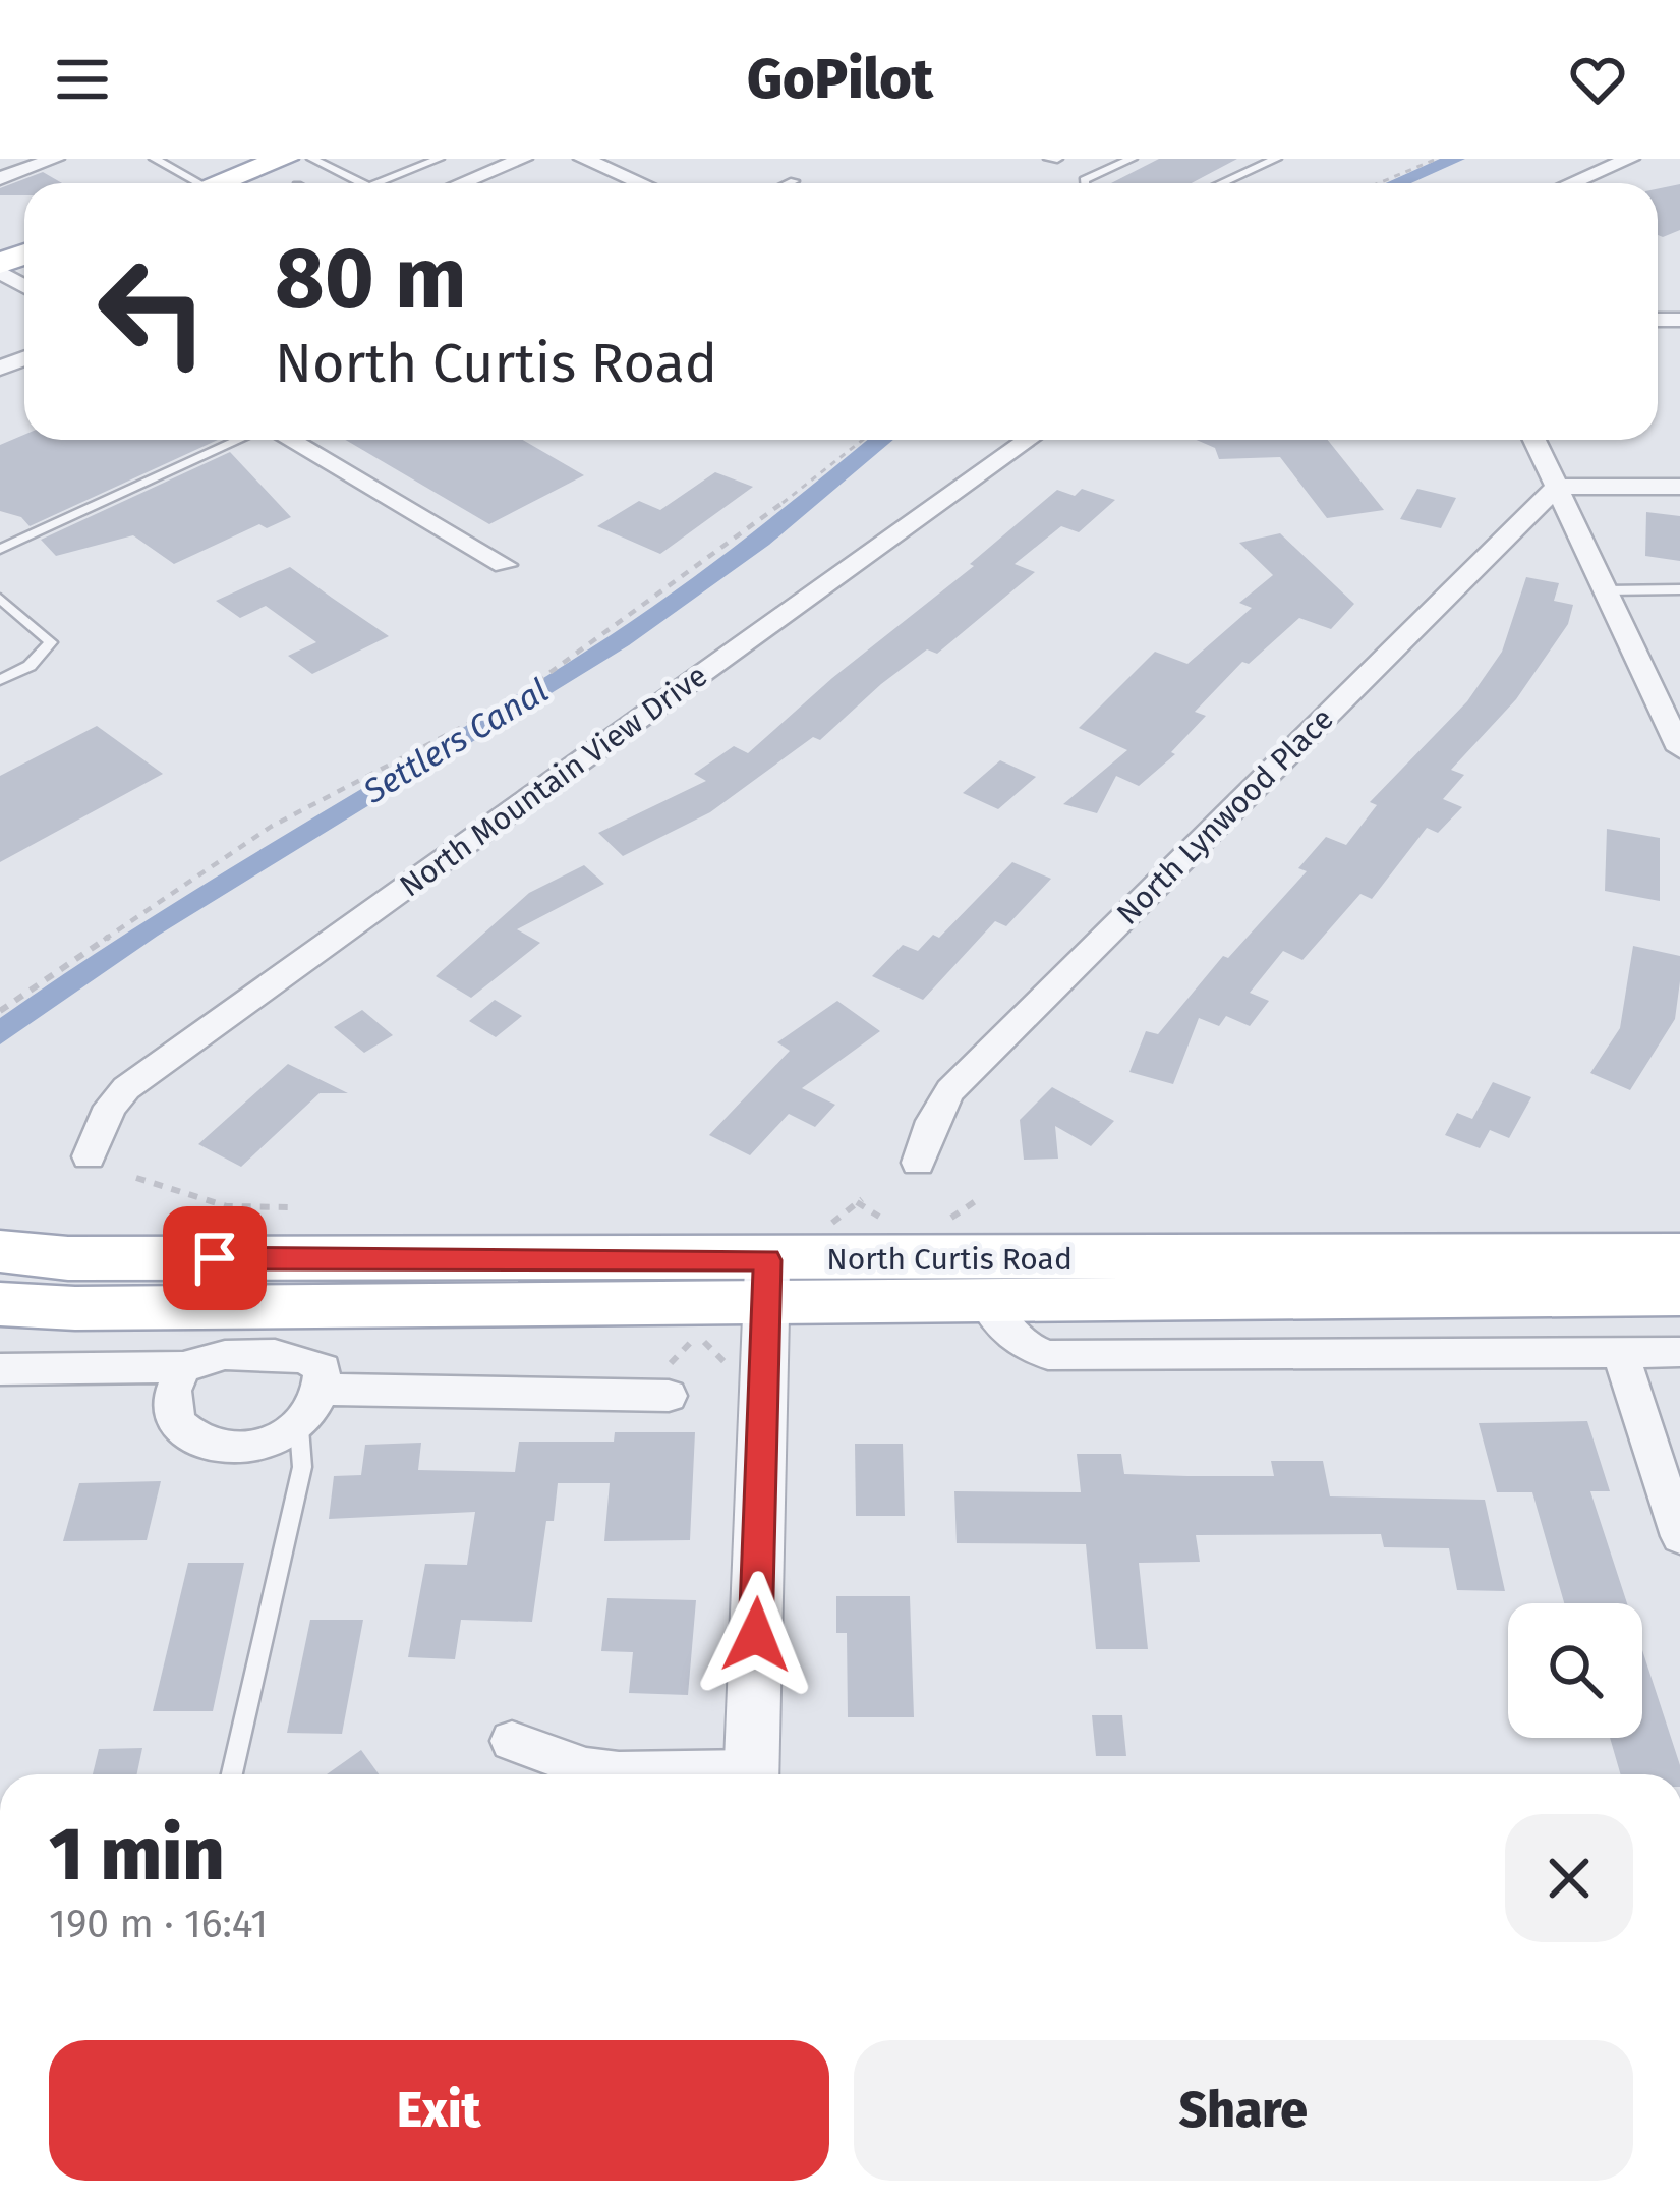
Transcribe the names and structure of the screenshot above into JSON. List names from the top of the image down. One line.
{"streets":{"main road":["North Curtis Road"],"street":["North Mountain View Drive","North Lynwood Place"]},"water":["Settlers Canal"],"page":{"header":"GoPilot","turn":["80 m","North Curtis Road"],"heading":["1 min","190 m · 16:41"],"buttons":["Exit","Share"]}}
